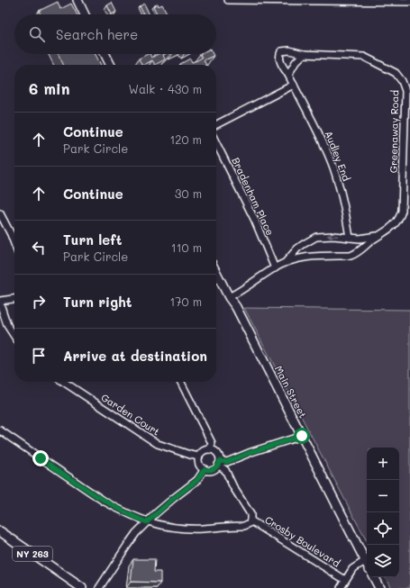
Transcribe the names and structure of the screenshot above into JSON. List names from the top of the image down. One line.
{"streets":{"main road":["Main Street","NY 263"],"street":["Greenaway Road","Audley End","Bradenham Place","Garden Court","Crosby Boulevard"]},"crossings":[["Greenaway Road","Audley End"],["Garden Court","Crosby Boulevard"]],"page":{"search":"Search here","heading":["6 min","Walk · 430 m"],"list":[["Continue","Park Circle","120 m"],["Continue","30 m"],["Turn left","Park Circle","110 m"],["Turn right","170 m"],"Arrive at destination"],"map_buttons":["+","−"]}}
